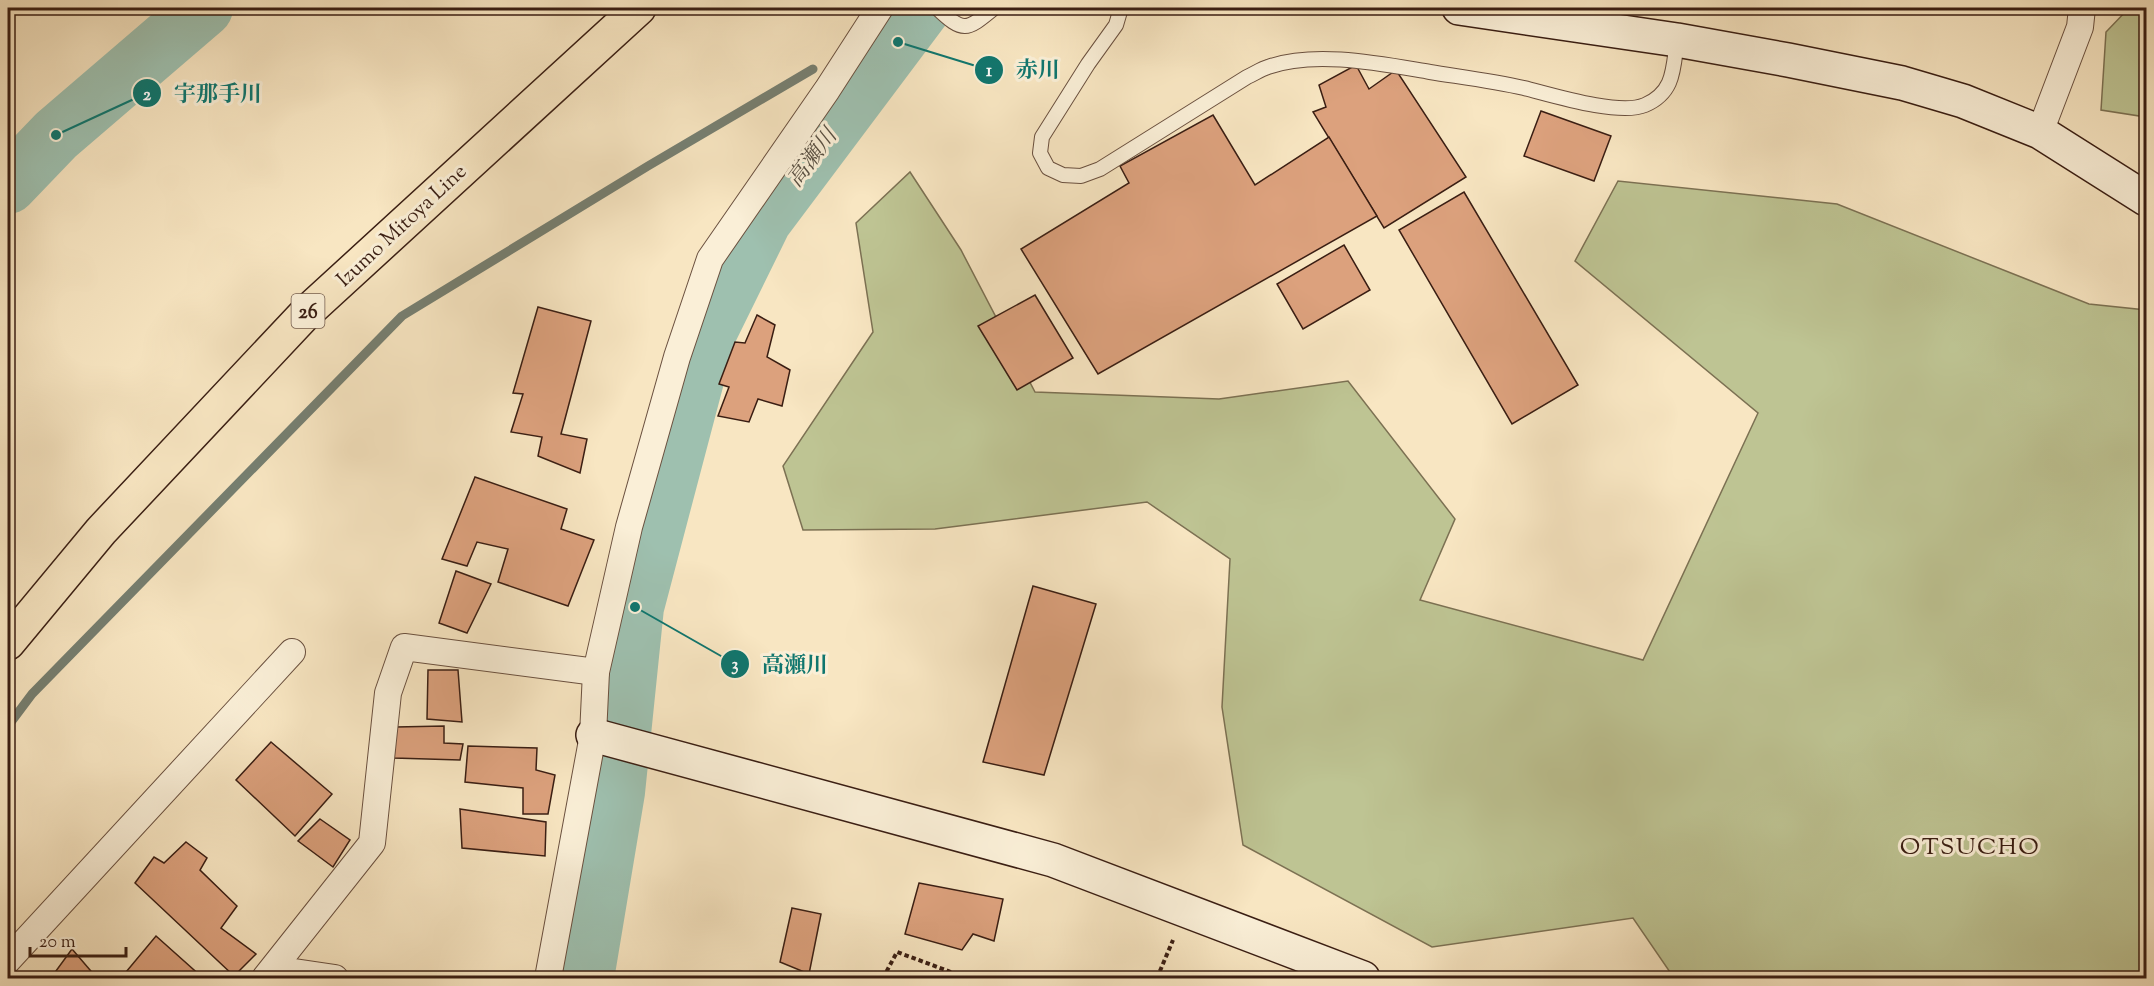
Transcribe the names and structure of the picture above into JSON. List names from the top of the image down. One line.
{"streets":{"main road":["Izumo Mitoya Line","26"]},"districts":["OTSUCHO"],"water":["高瀬川"],"places":["赤川","宇那手川","高瀬川"],"scale_bar":"20 m"}
